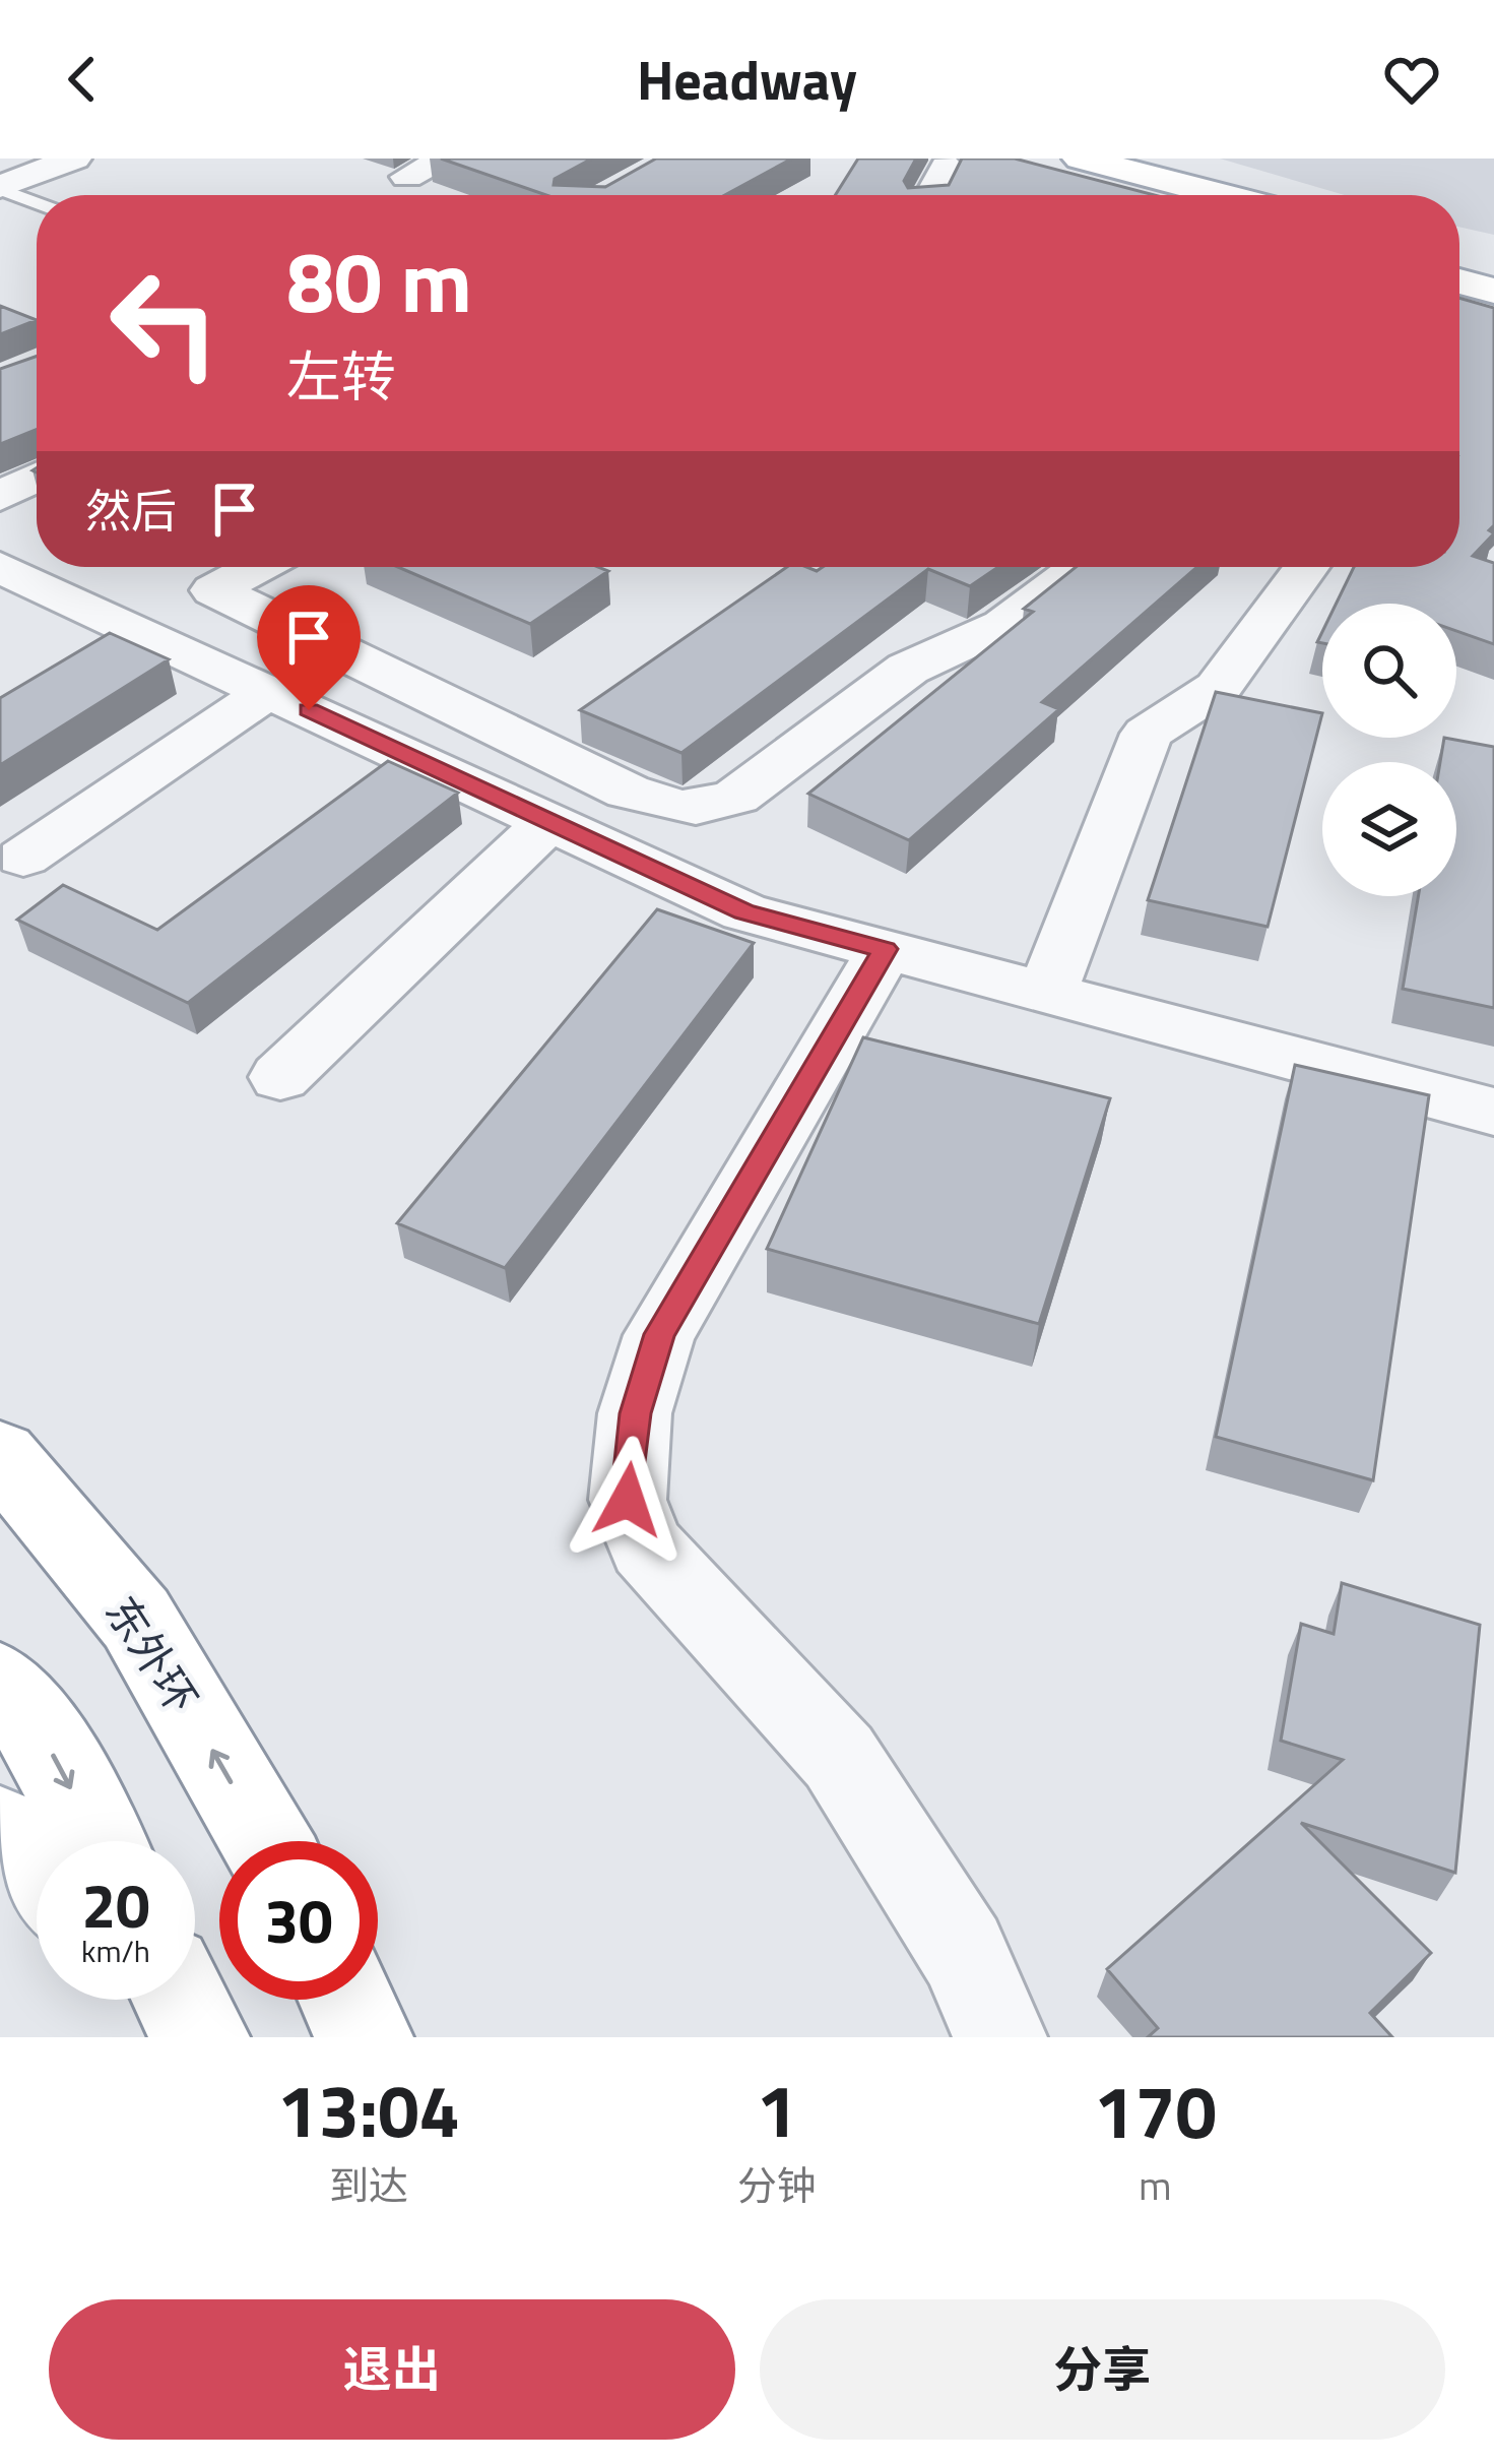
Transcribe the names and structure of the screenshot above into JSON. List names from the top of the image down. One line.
{"streets":{"main road":["东外环"]},"page":{"header":"Headway","turn":["80 m","左转"],"then":"然后","speed":"20 km/h","limit":"30","eta":["13:04","到达","1","分钟","170","m"],"buttons":["退出","分享"]}}
